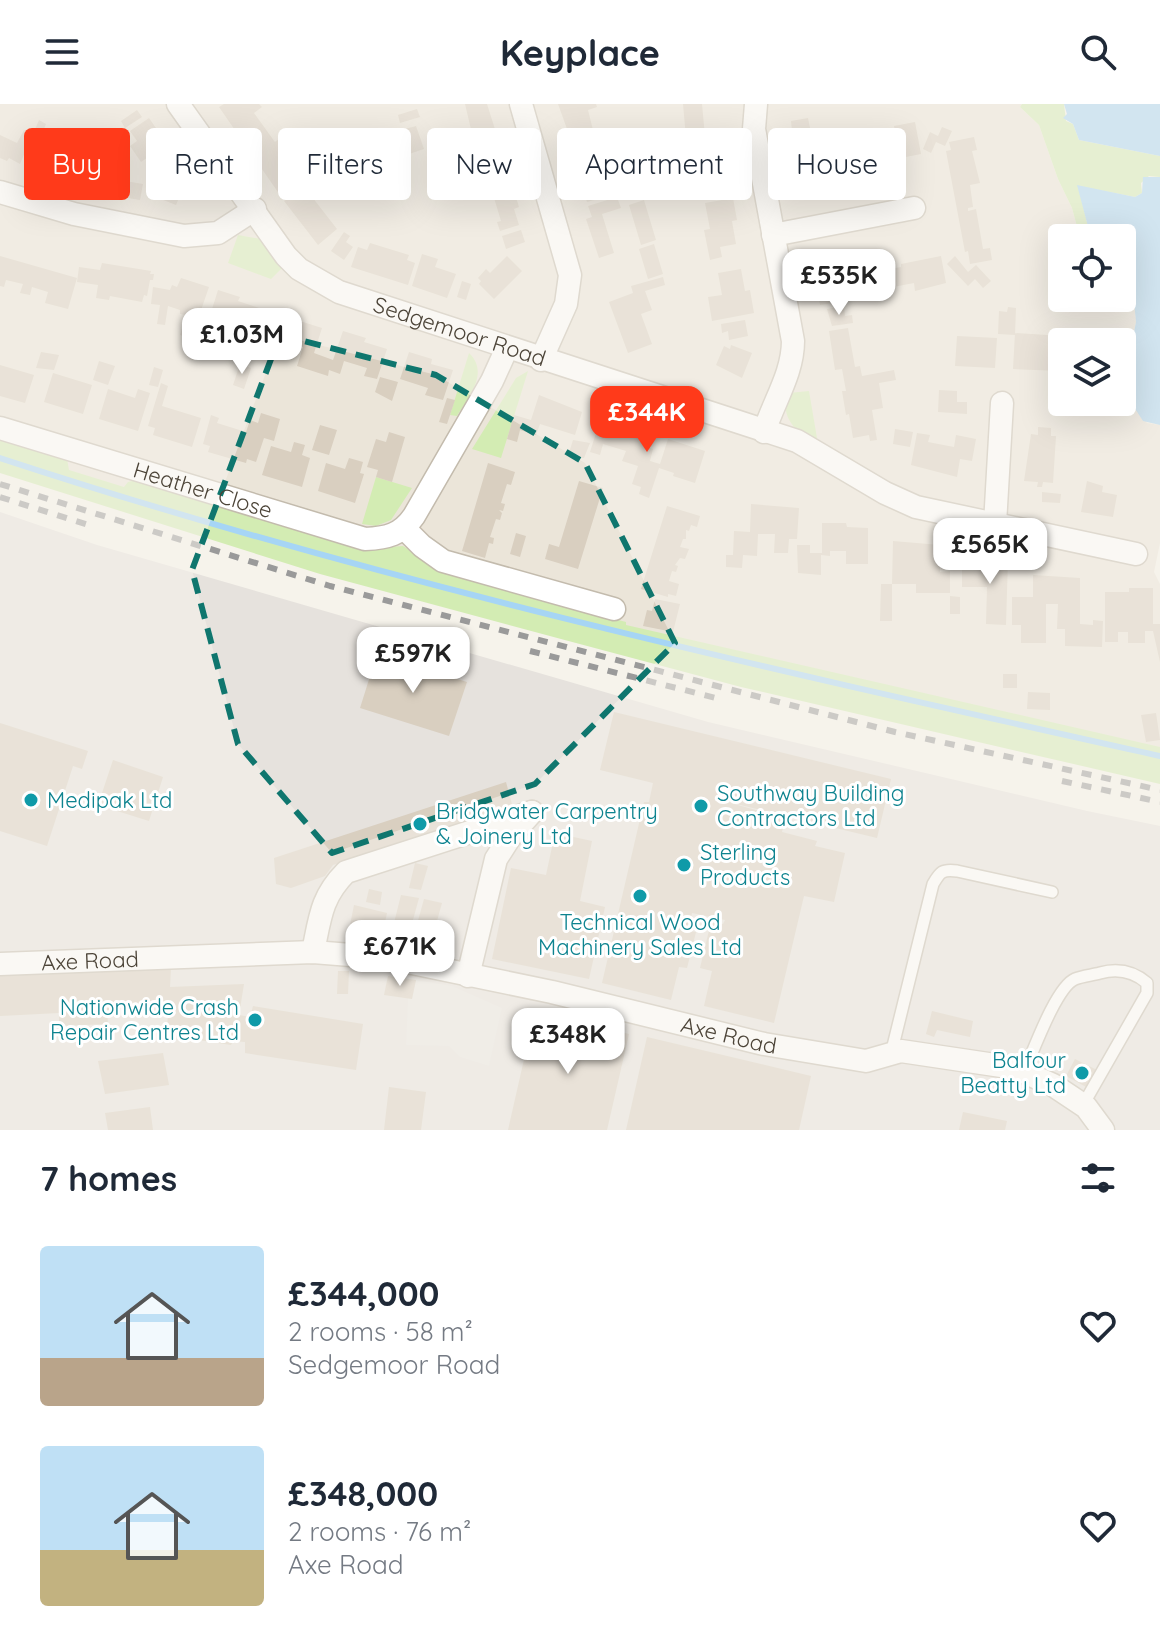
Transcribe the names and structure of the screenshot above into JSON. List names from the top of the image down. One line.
{"streets":{"street":["Sedgemoor Road","Heather Close","Axe Road"]},"places":["Medipak Ltd","Southway Building Contractors Ltd","Bridgwater Carpentry & Joinery Ltd","Sterling Products","Technical Wood Machinery Sales Ltd","Nationwide Crash Repair Centres Ltd","Balfour Beatty Ltd"],"page":{"header":"Keyplace","chip":["Buy","Rent","Filters","New","Apartment","House"],"price":["£535K","£1.03M","£344K","£565K","£597K","£671K","£348K"],"heading":"7 homes","list":[{"name":"£344,000","note":"2 rooms · 58 m² · Sedgemoor Road"},{"name":"£348,000","note":"2 rooms · 76 m² · Axe Road"}]}}
